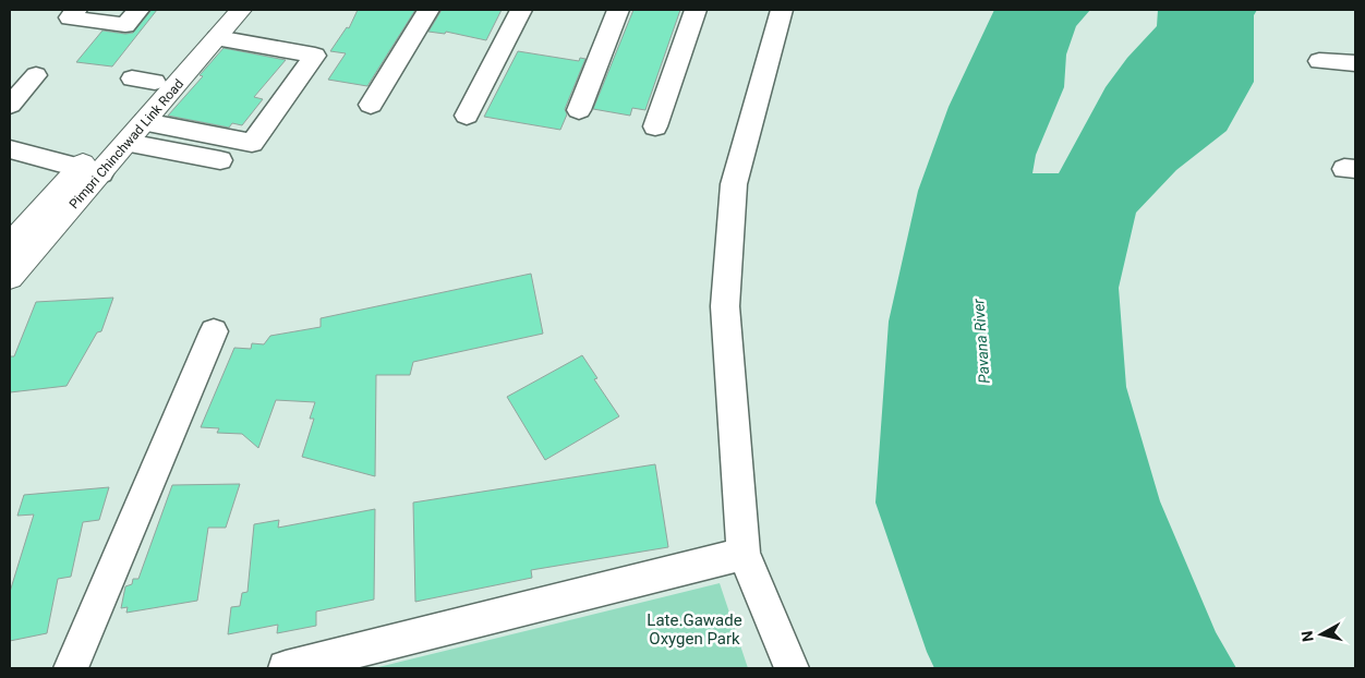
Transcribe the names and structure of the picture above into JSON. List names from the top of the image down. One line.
{"streets":{"main road":["Pimpri Chinchwad Link Road"]},"water":["Pavana River"],"parks":["Late.Gawade Oxygen Park"],"north":"left"}
